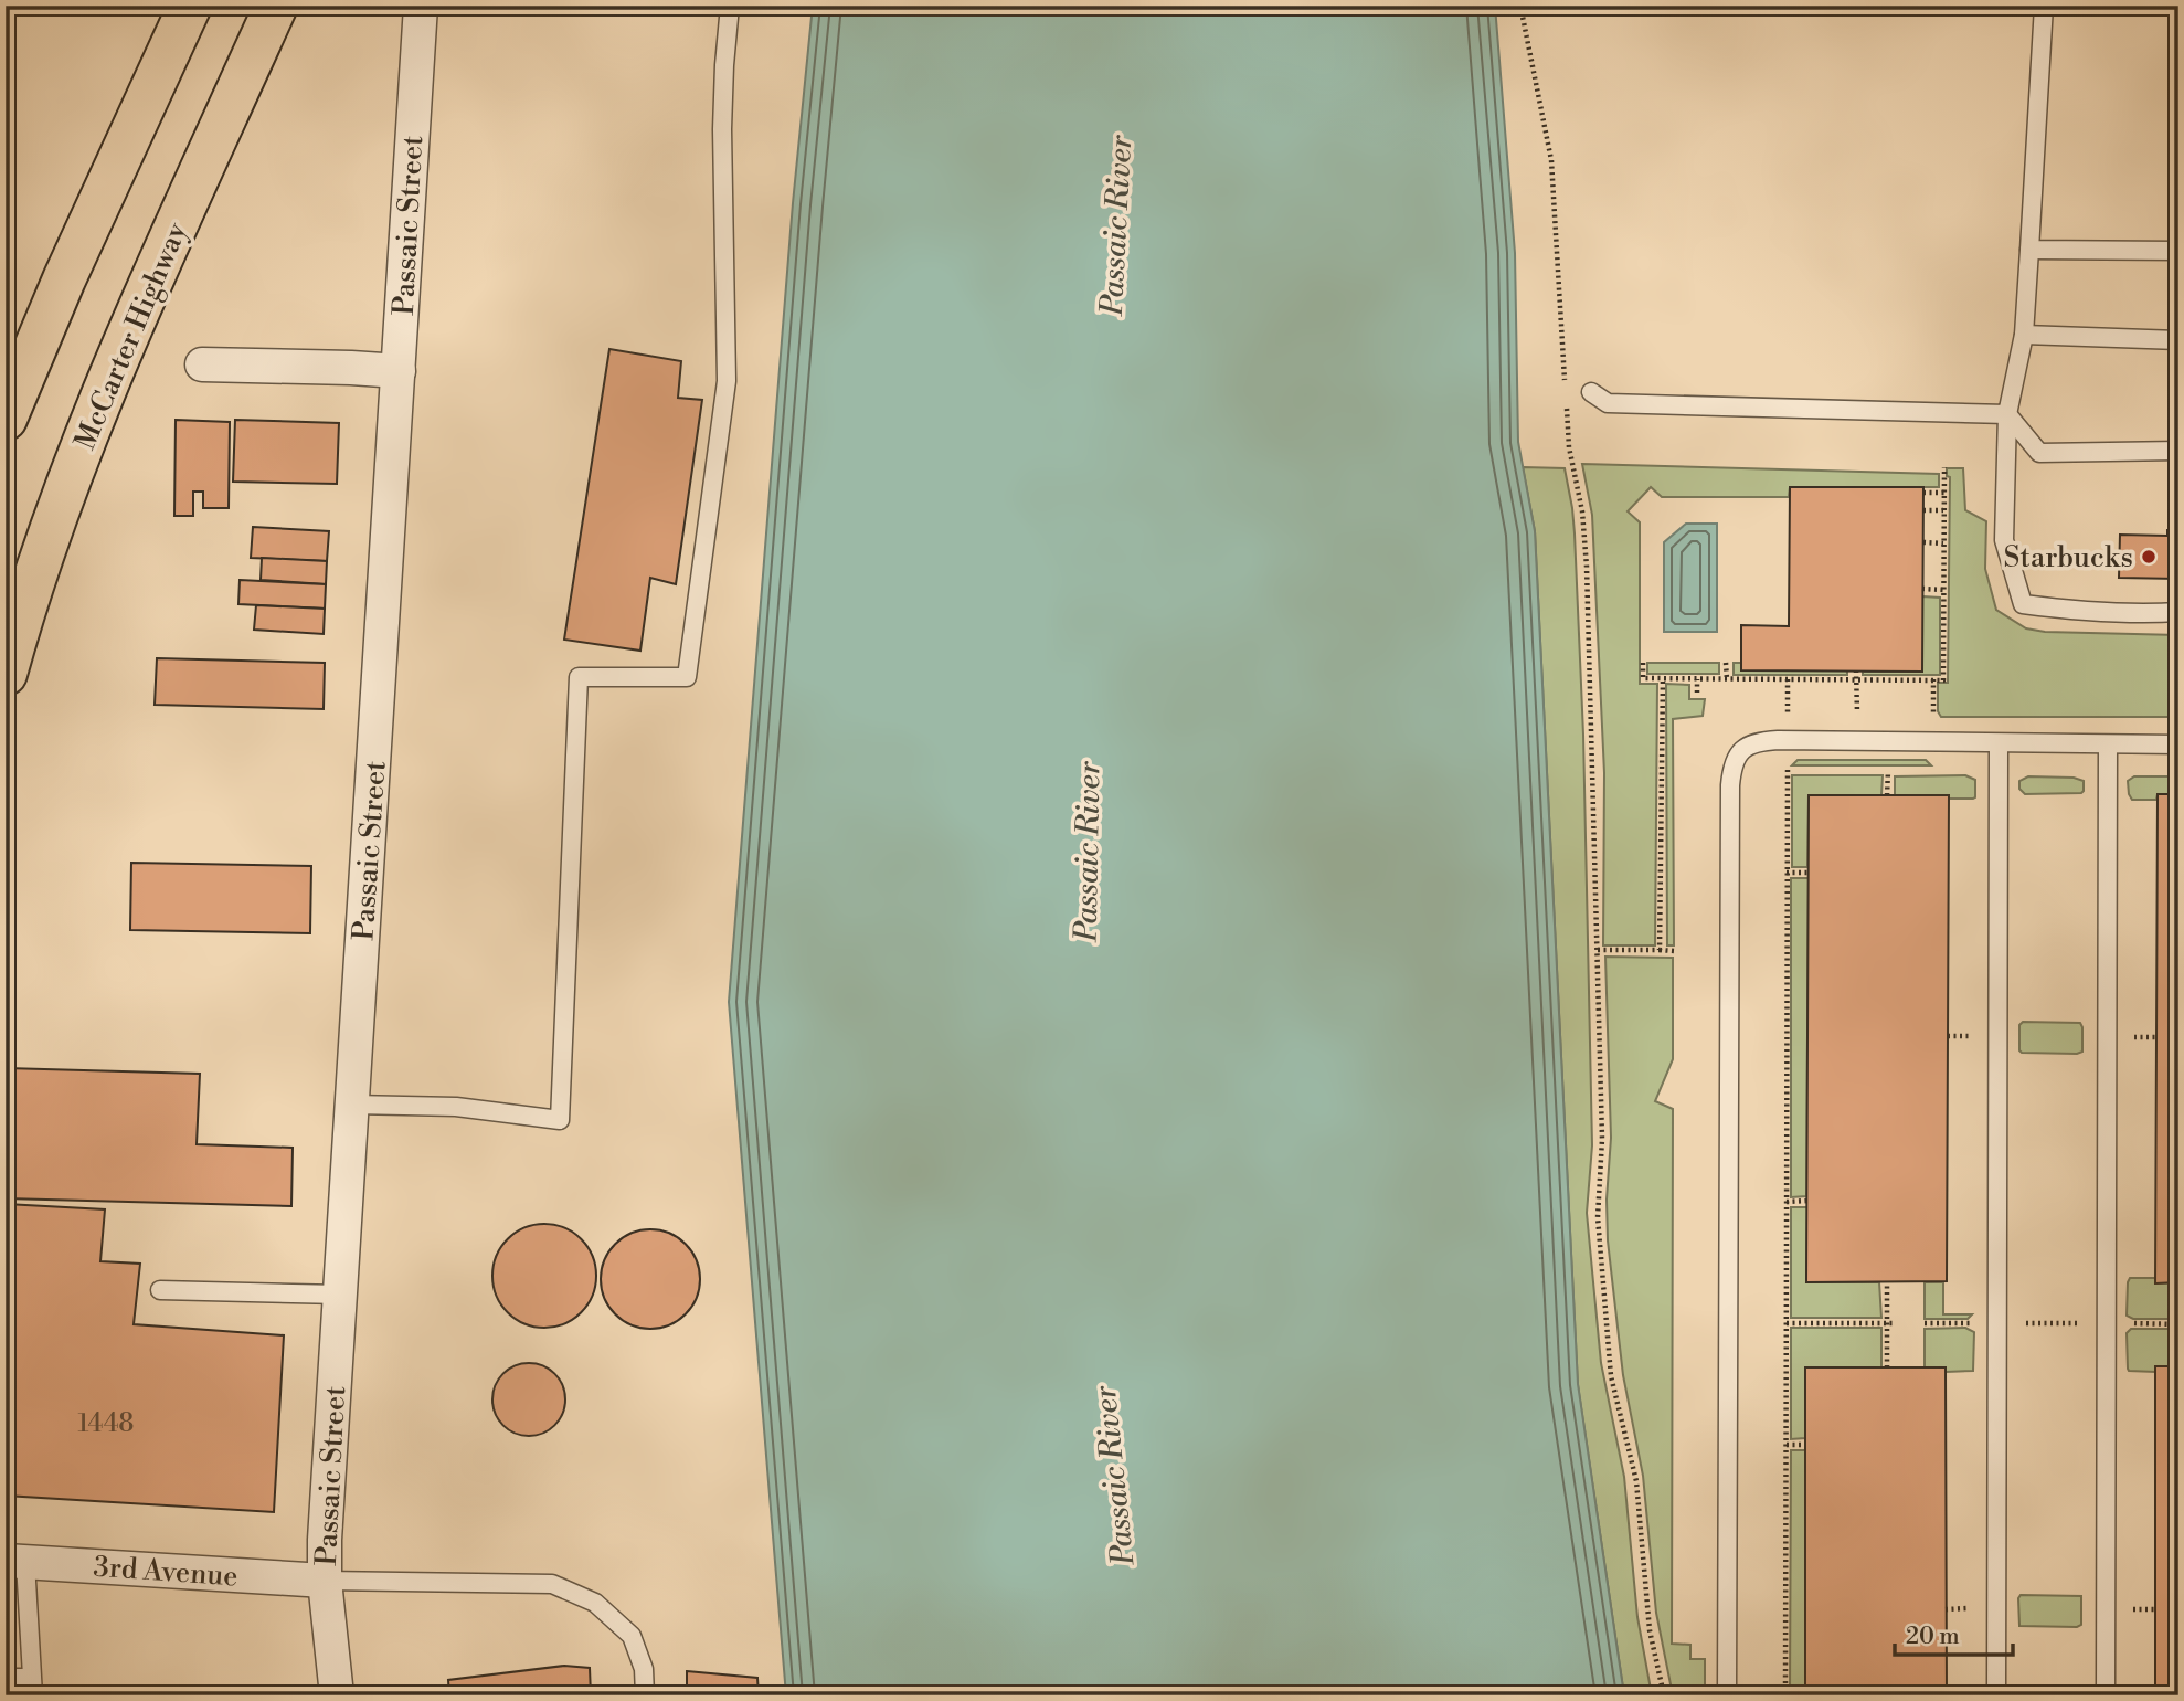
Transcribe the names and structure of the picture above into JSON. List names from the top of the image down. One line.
{"streets":{"highway":["McCarter Highway"],"street":["Passaic Street","3rd Avenue"]},"crossings":[["Passaic Street","3rd Avenue"]],"water":["Passaic River"],"places":["Starbucks"],"house_numbers":["1448"],"scale_bar":"20 m"}
